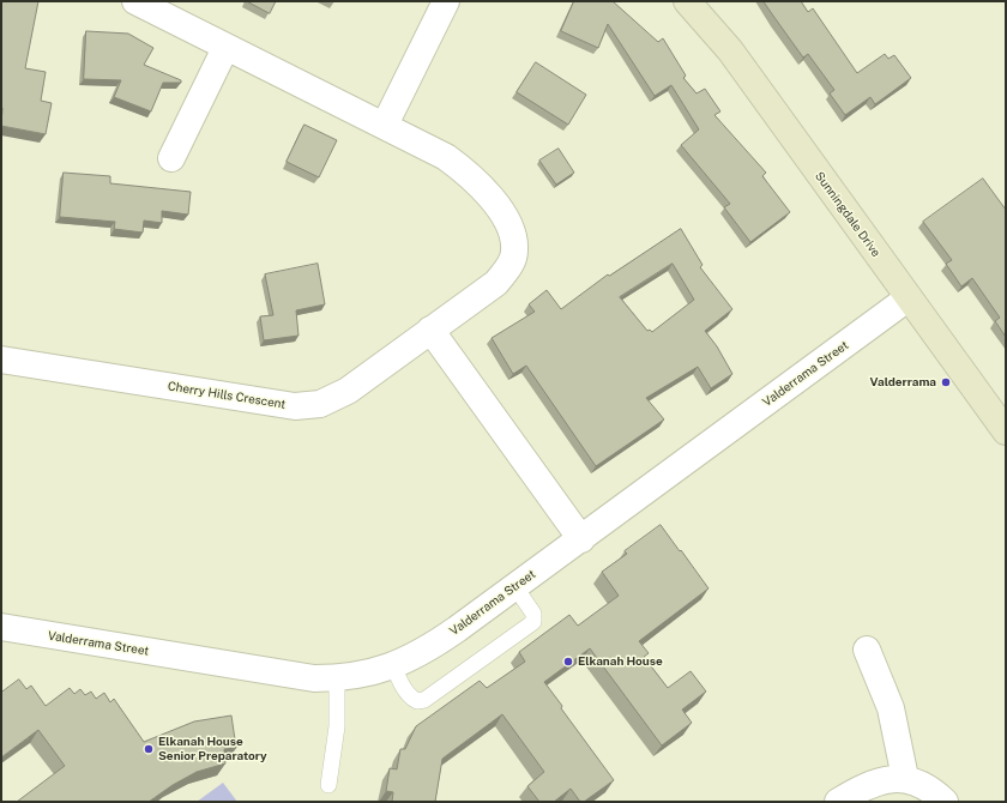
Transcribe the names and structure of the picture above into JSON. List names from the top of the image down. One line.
{"streets":{"street":["Sunningdale Drive","Valderrama Street","Cherry Hills Crescent"]},"crossings":[["Sunningdale Drive","Valderrama Street"]],"places":["Valderrama","Elkanah House","Elkanah House Senior Preparatory"]}
